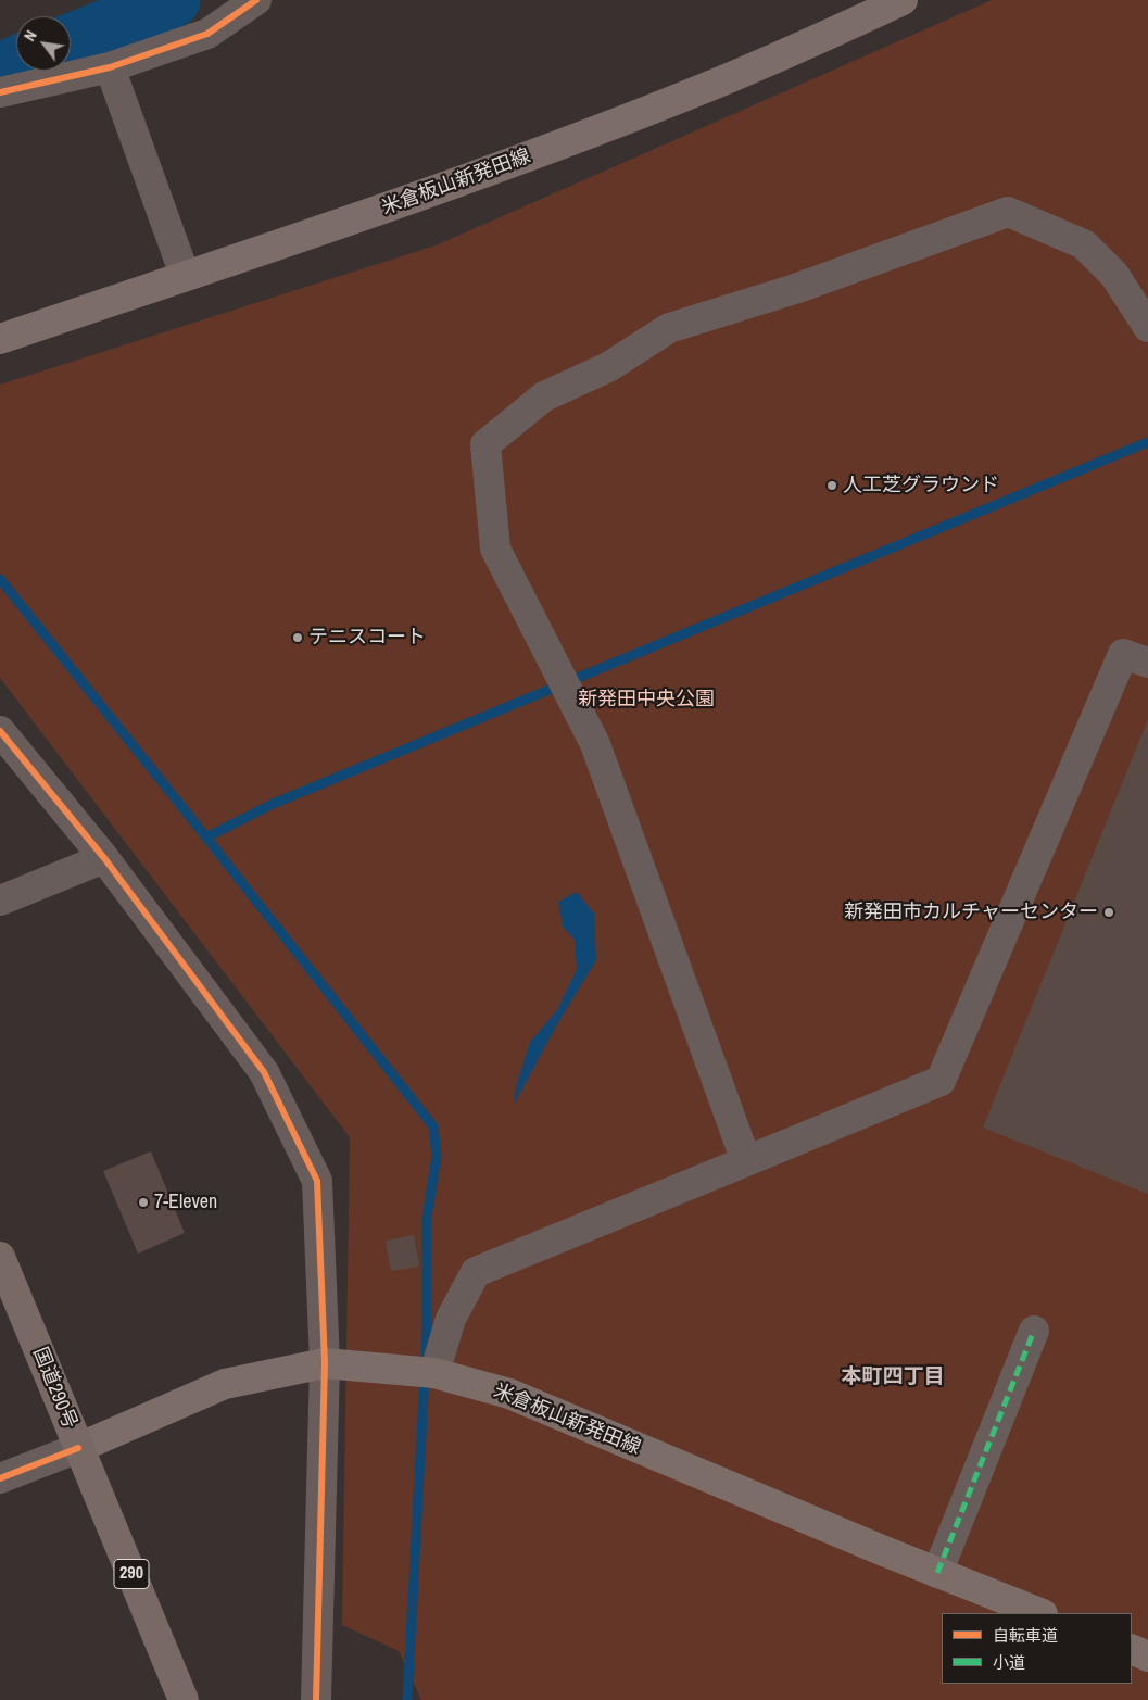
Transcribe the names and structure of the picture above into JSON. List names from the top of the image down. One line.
{"streets":{"highway":["国道290号","290"],"main road":["米倉板山新発田線"]},"crossings":[["米倉板山新発田線","国道290号"]],"districts":["本町四丁目"],"parks":["新発田中央公園"],"places":["人工芝グラウンド","テニスコート","新発田市カルチャーセンター","7-Eleven"],"legend":["自転車道","小道"],"north":"top left"}
